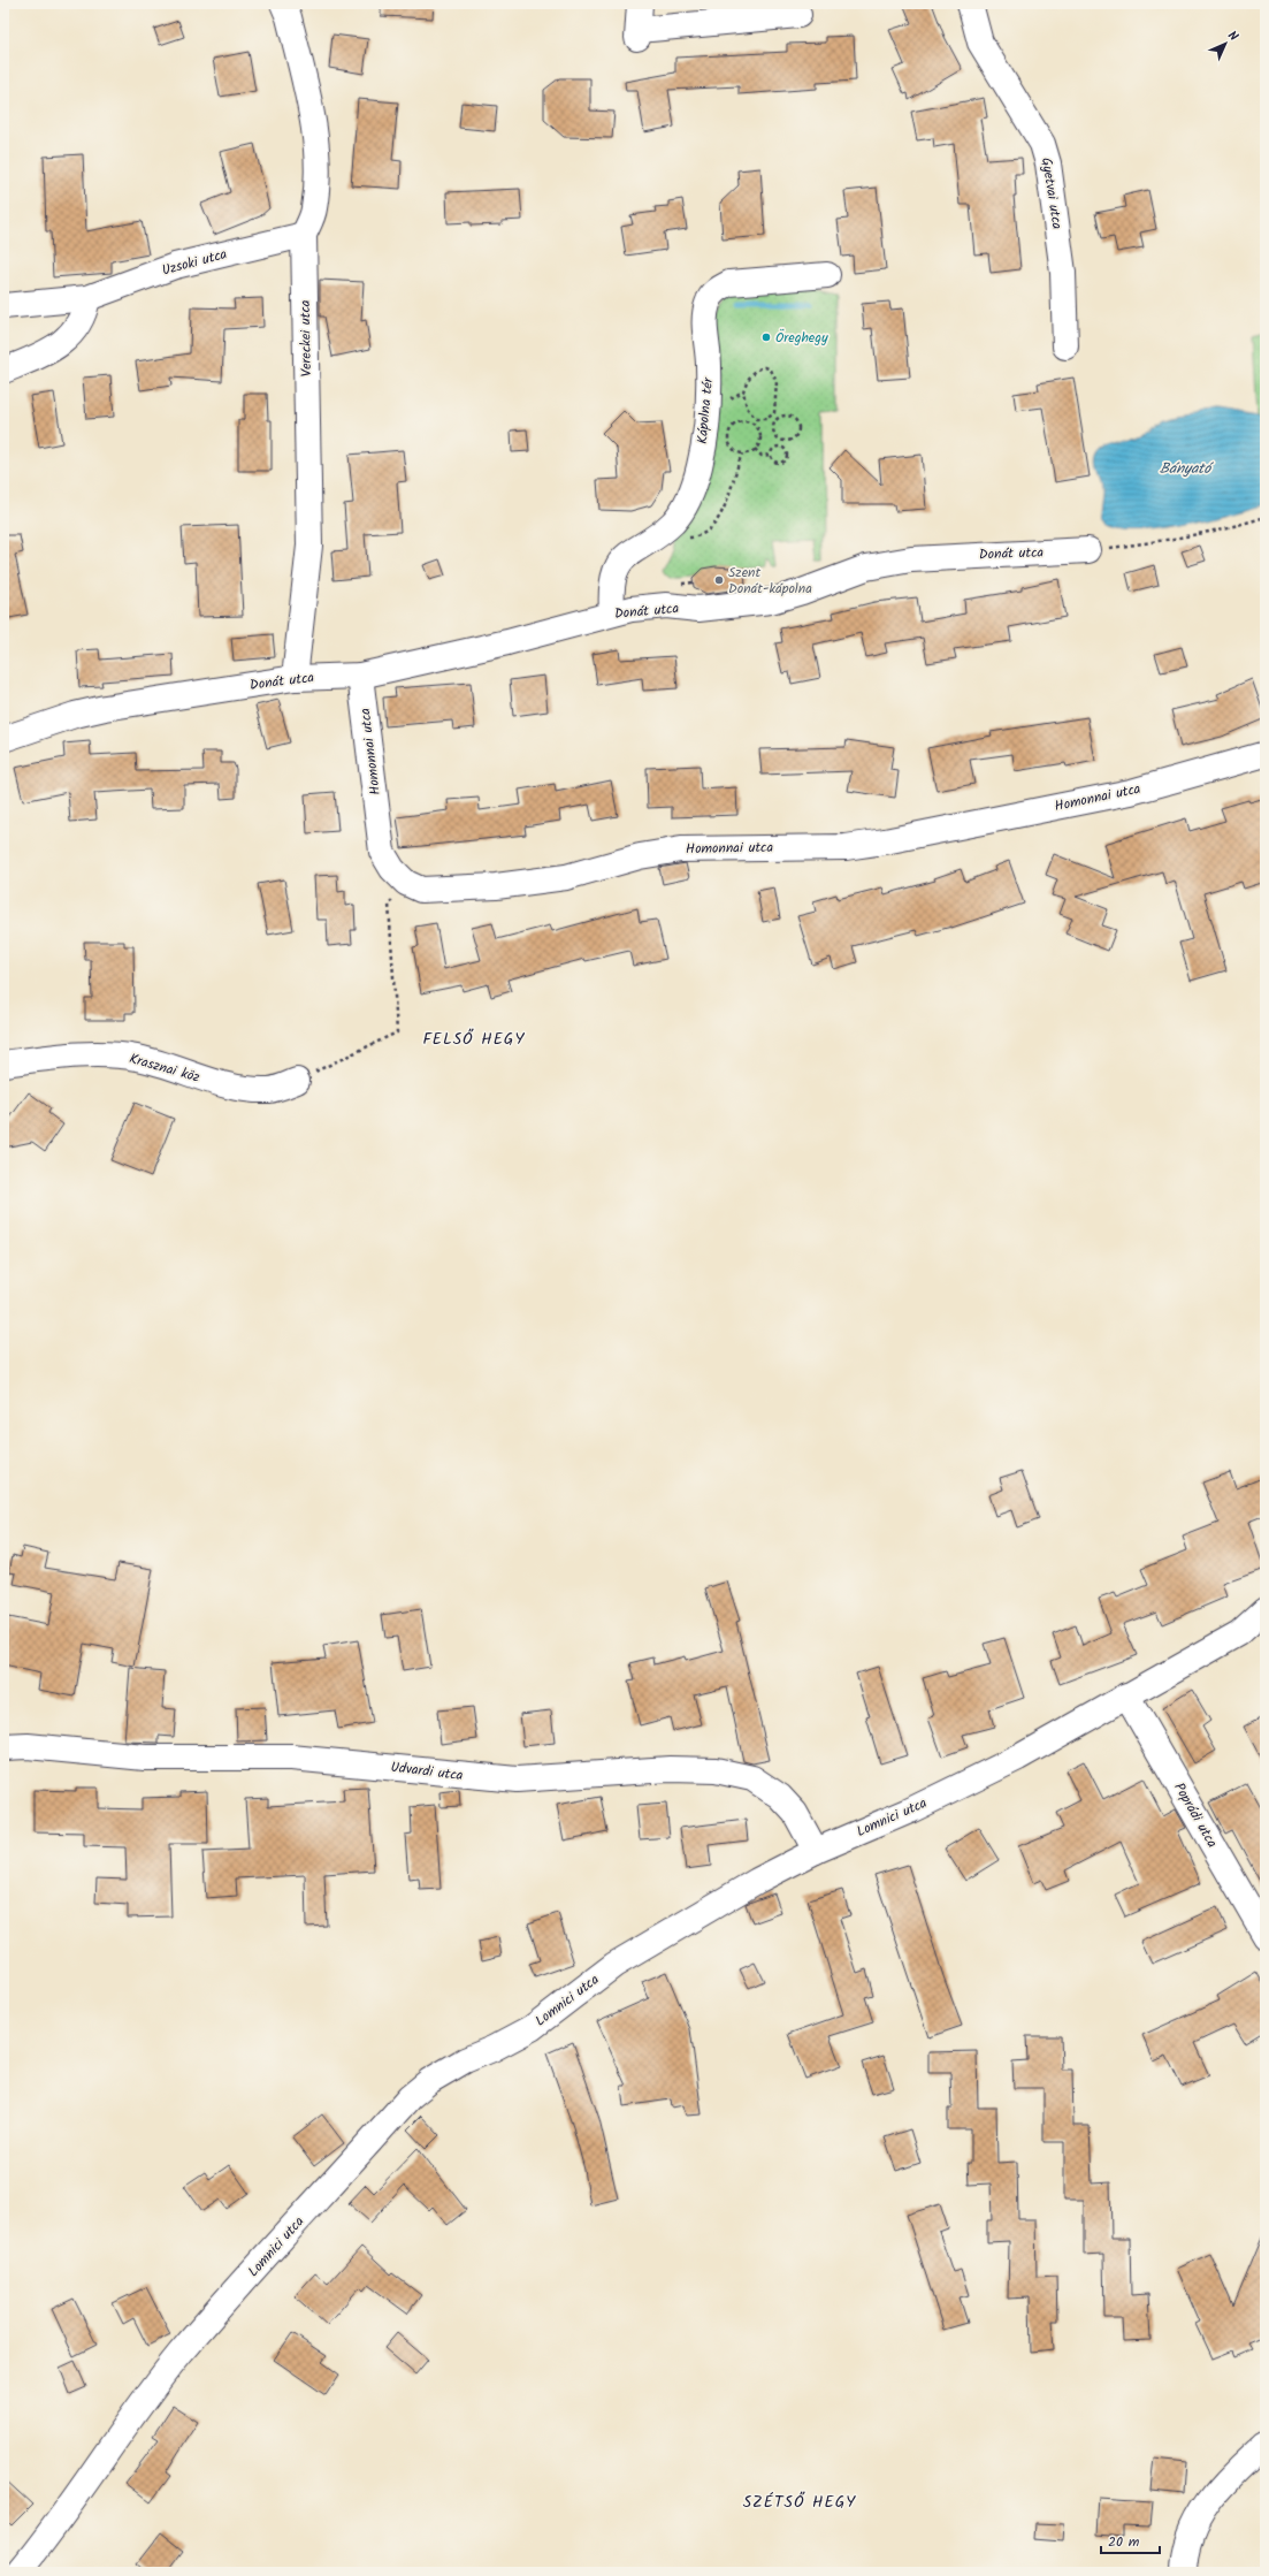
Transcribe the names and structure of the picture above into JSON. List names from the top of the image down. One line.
{"streets":{"street":["Gyetvai utca","Uzsoki utca","Vereckei utca","Kápolna tér","Donát utca","Homonnai utca","Krasznai köz","Udvardi utca","Poprádi utca","Lomnici utca"]},"crossings":[["Uzsoki utca","Vereckei utca"],["Vereckei utca","Donát utca"],["Kápolna tér","Donát utca"],["Donát utca","Homonnai utca"],["Udvardi utca","Lomnici utca"],["Poprádi utca","Lomnici utca"]],"districts":["FELSŐ HEGY","SZÉTSŐ HEGY"],"water":["Bányató"],"places":["Öreghegy","Szent Donát-kápolna"],"scale_bar":"20 m","north":"top right"}
